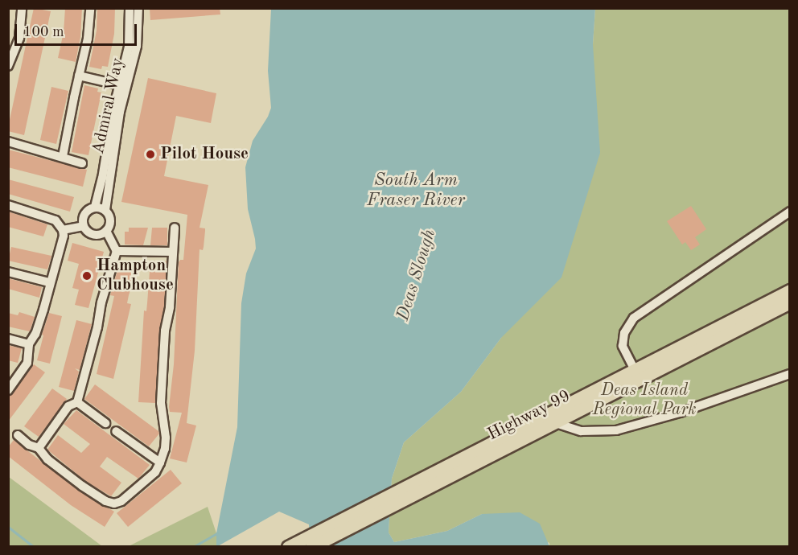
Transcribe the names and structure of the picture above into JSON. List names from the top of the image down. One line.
{"streets":{"highway":["Highway 99"],"street":["Admiral Way"]},"water":["South Arm Fraser River","Deas Slough"],"parks":["Deas Island Regional Park"],"places":["Pilot House","Hampton Clubhouse"],"scale_bar":"100 m"}
